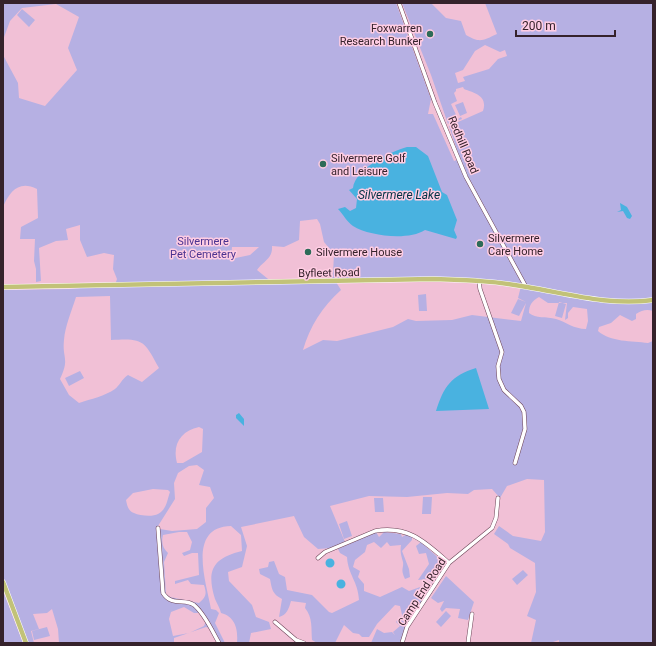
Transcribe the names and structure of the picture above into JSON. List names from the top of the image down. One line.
{"streets":{"main road":["Byfleet Road"],"street":["Redhill Road","Camp End Road"]},"crossings":[["Redhill Road","Byfleet Road"]],"water":["Silvermere Lake"],"parks":["Silvermere Pet Cemetery"],"places":["Foxwarren Research Bunker","Silvermere Golf and Leisure","Silvermere Care Home","Silvermere House"],"scale_bar":"200 m"}
